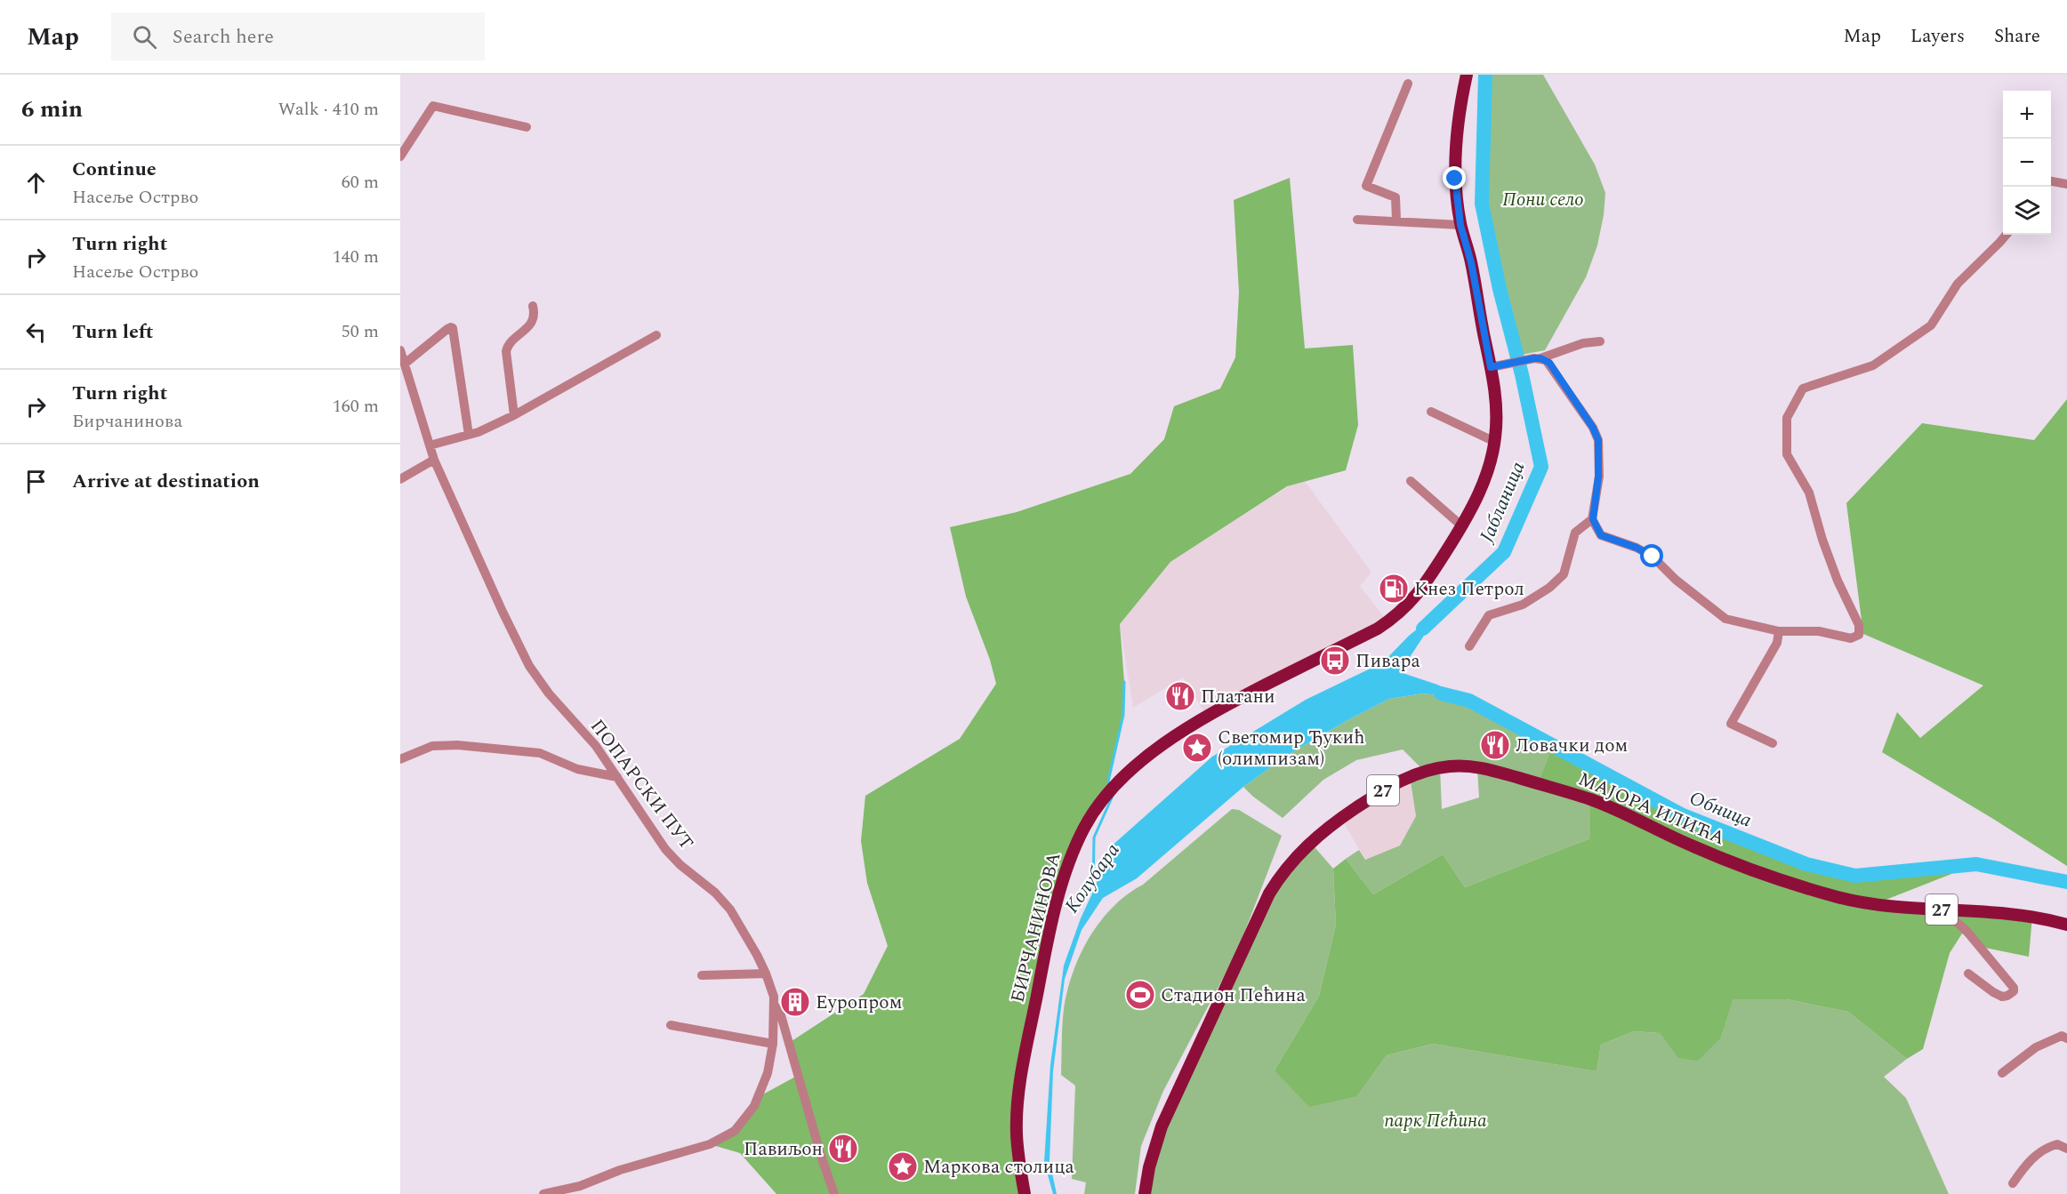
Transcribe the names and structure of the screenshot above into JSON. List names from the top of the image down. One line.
{"streets":{"main road":["27","МАЈОРА ИЛИЋА","БИРЧАНИНОВА"],"street":["ПОПАРСКИ ПУТ"]},"water":["Јабланица","Обница","Колубара"],"parks":["Пони село","парк Пећина"],"places":{"fuel station":["Кнез Петрол"],"bus stop":["Пивара"],"restaurant":["Платани","Ловачки дом","Павиљон"],"place":["Светомир Ђукић (олимпизам)","Маркова столица"],"sports":["Стадион Пећина"],"building":["Еуропром"]},"page":{"header":"Map","search":"Search here","nav":["Map","Layers","Share"],"heading":["6 min","Walk · 410 m"],"map_buttons":["+","−"],"list":[["Continue","Насеље Острво","60 m"],["Turn right","Насеље Острво","140 m"],["Turn left","50 m"],["Turn right","Бирчанинова","160 m"],"Arrive at destination"]}}
